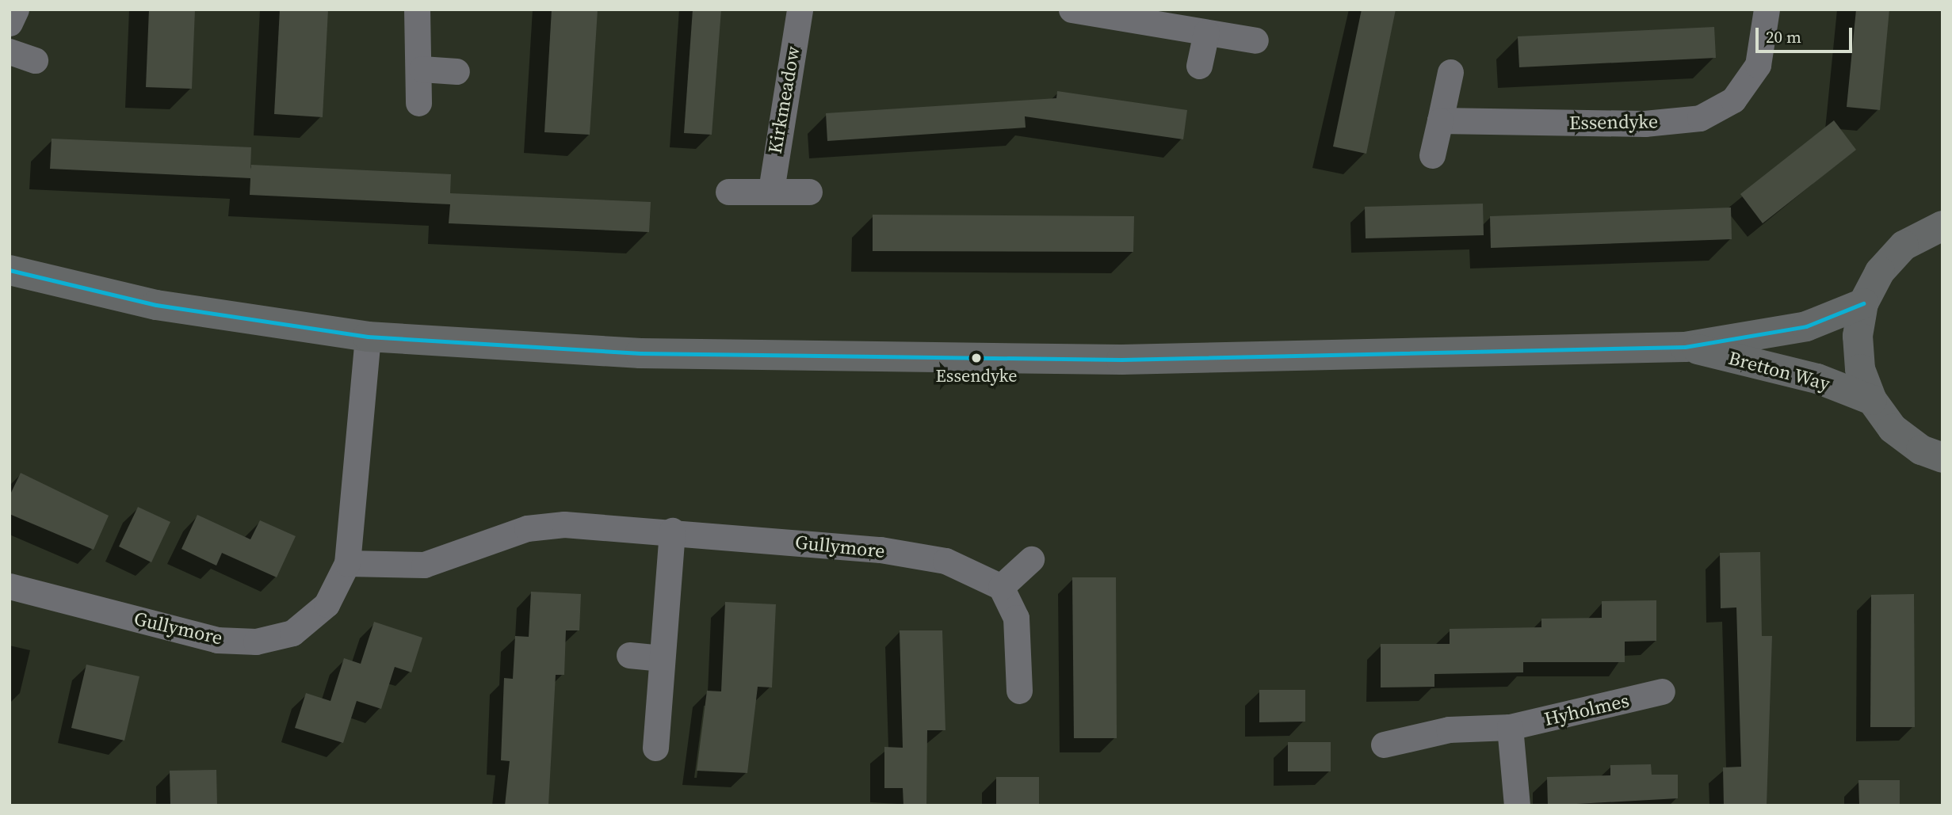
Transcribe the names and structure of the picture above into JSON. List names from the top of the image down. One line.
{"streets":{"street":["Kirkmeadow","Essendyke","Bretton Way","Gullymore","Hyholmes"]},"crossings":[["Bretton Way","Gullymore"]],"places":["Essendyke"],"scale_bar":"20 m"}
